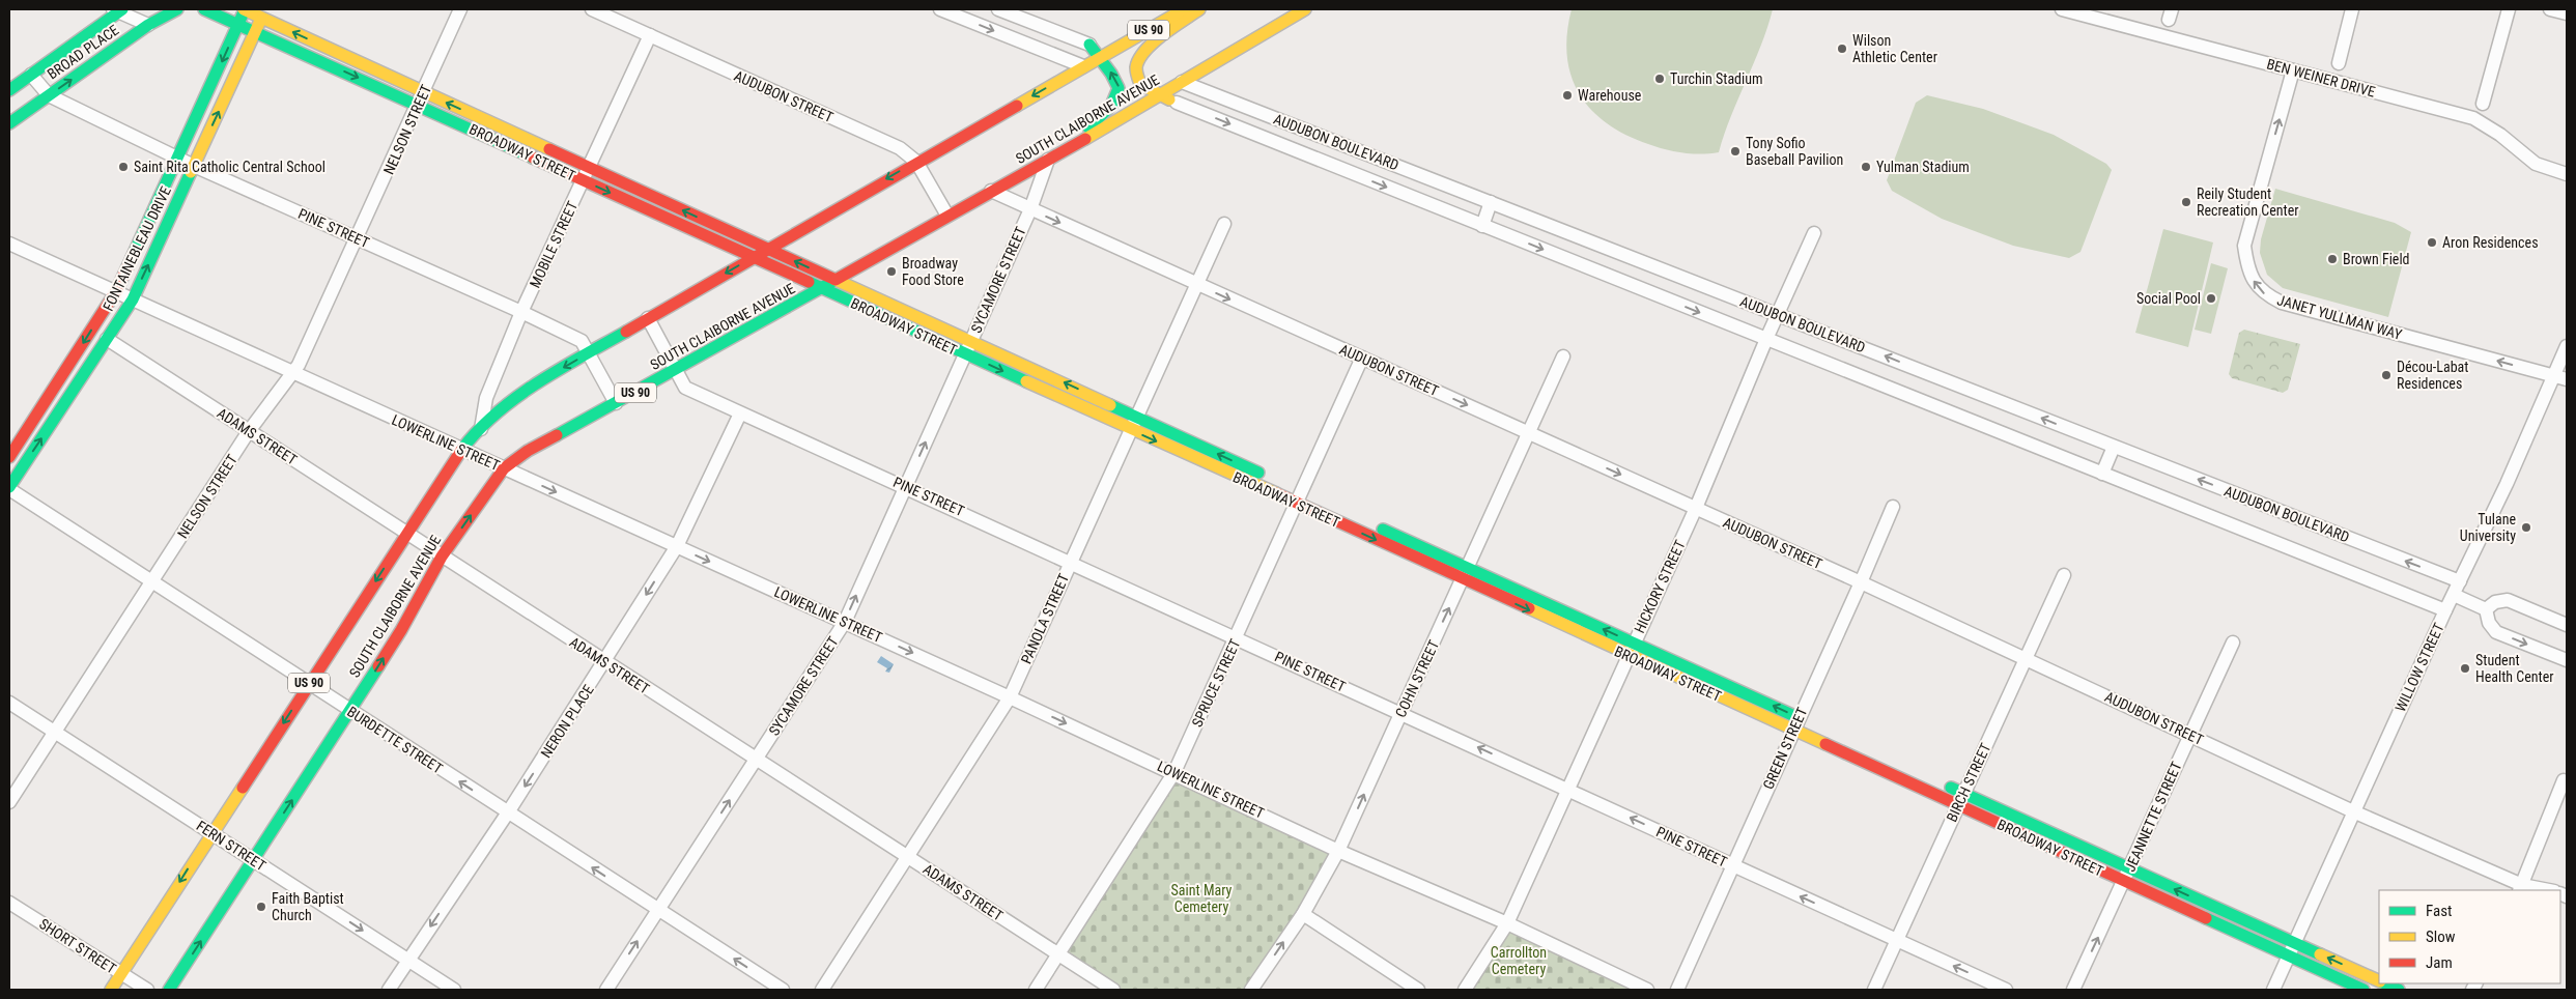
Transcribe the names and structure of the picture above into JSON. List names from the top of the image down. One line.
{"streets":{"street":["US 90","BROAD PLACE","BEN WEINER DRIVE","AUDUBON STREET","SOUTH CLAIBORNE AVENUE","NELSON STREET","AUDUBON BOULEVARD","BROADWAY STREET","PINE STREET","MOBILE STREET","FONTAINEBLEAU DRIVE","SYCAMORE STREET","JANET YULLMAN WAY","ADAMS STREET","LOWERLINE STREET","HICKORY STREET","PANOLA STREET","WILLOW STREET","COHN STREET","SPRUCE STREET","NERON PLACE","BURDETTE STREET","GREEN STREET","BIRCH STREET","JEANNETTE STREET","FERN STREET","SHORT STREET"]},"crossings":[["BROAD PLACE","PINE STREET"],["BEN WEINER DRIVE","JANET YULLMAN WAY"],["AUDUBON STREET","SOUTH CLAIBORNE AVENUE"],["AUDUBON STREET","MOBILE STREET"],["AUDUBON STREET","SYCAMORE STREET"],["AUDUBON STREET","HICKORY STREET"],["AUDUBON STREET","PANOLA STREET"],["AUDUBON STREET","WILLOW STREET"],["AUDUBON STREET","COHN STREET"],["AUDUBON STREET","SPRUCE STREET"],["AUDUBON STREET","GREEN STREET"],["AUDUBON STREET","BIRCH STREET"],["AUDUBON STREET","JEANNETTE STREET"],["SOUTH CLAIBORNE AVENUE","AUDUBON BOULEVARD"],["SOUTH CLAIBORNE AVENUE","BROADWAY STREET"],["SOUTH CLAIBORNE AVENUE","PINE STREET"],["SOUTH CLAIBORNE AVENUE","MOBILE STREET"],["SOUTH CLAIBORNE AVENUE","SYCAMORE STREET"],["SOUTH CLAIBORNE AVENUE","ADAMS STREET"],["SOUTH CLAIBORNE AVENUE","LOWERLINE STREET"],["SOUTH CLAIBORNE AVENUE","BURDETTE STREET"],["SOUTH CLAIBORNE AVENUE","FERN STREET"],["SOUTH CLAIBORNE AVENUE","SHORT STREET"],["NELSON STREET","BROADWAY STREET"],["NELSON STREET","PINE STREET"],["NELSON STREET","ADAMS STREET"],["NELSON STREET","LOWERLINE STREET"],["NELSON STREET","BURDETTE STREET"],["NELSON STREET","FERN STREET"],["AUDUBON BOULEVARD","HICKORY STREET"],["AUDUBON BOULEVARD","WILLOW STREET"],["BROADWAY STREET","MOBILE STREET"],["BROADWAY STREET","FONTAINEBLEAU DRIVE"],["BROADWAY STREET","SYCAMORE STREET"],["BROADWAY STREET","HICKORY STREET"],["BROADWAY STREET","PANOLA STREET"],["BROADWAY STREET","WILLOW STREET"],["BROADWAY STREET","COHN STREET"],["BROADWAY STREET","SPRUCE STREET"],["BROADWAY STREET","GREEN STREET"],["BROADWAY STREET","BIRCH STREET"],["BROADWAY STREET","JEANNETTE STREET"],["PINE STREET","MOBILE STREET"],["PINE STREET","FONTAINEBLEAU DRIVE"],["PINE STREET","SYCAMORE STREET"],["PINE STREET","HICKORY STREET"],["PINE STREET","PANOLA STREET"],["PINE STREET","COHN STREET"],["PINE STREET","SPRUCE STREET"],["PINE STREET","NERON PLACE"],["PINE STREET","GREEN STREET"],["PINE STREET","BIRCH STREET"],["FONTAINEBLEAU DRIVE","ADAMS STREET"],["FONTAINEBLEAU DRIVE","LOWERLINE STREET"],["FONTAINEBLEAU DRIVE","BURDETTE STREET"],["SYCAMORE STREET","ADAMS STREET"],["SYCAMORE STREET","LOWERLINE STREET"],["SYCAMORE STREET","BURDETTE STREET"],["JANET YULLMAN WAY","WILLOW STREET"],["ADAMS STREET","PANOLA STREET"],["ADAMS STREET","SPRUCE STREET"],["ADAMS STREET","NERON PLACE"],["LOWERLINE STREET","HICKORY STREET"],["LOWERLINE STREET","PANOLA STREET"],["LOWERLINE STREET","COHN STREET"],["LOWERLINE STREET","SPRUCE STREET"],["LOWERLINE STREET","NERON PLACE"],["NERON PLACE","BURDETTE STREET"],["NERON PLACE","FERN STREET"]],"one_way":["SYCAMORE STREET","LOWERLINE STREET","COHN STREET","NERON PLACE","BURDETTE STREET"],"parks":["Saint Mary Cemetery","Carrollton Cemetery"],"places":["Wilson Athletic Center","Turchin Stadium","Warehouse","Tony Sofio Baseball Pavilion","Saint Rita Catholic Central School","Yulman Stadium","Reily Student Recreation Center","Aron Residences","Brown Field","Broadway Food Store","Social Pool","Décou-Labat Residences","Tulane University","Student Health Center","Faith Baptist Church"],"legend":["Fast","Slow","Jam"]}
